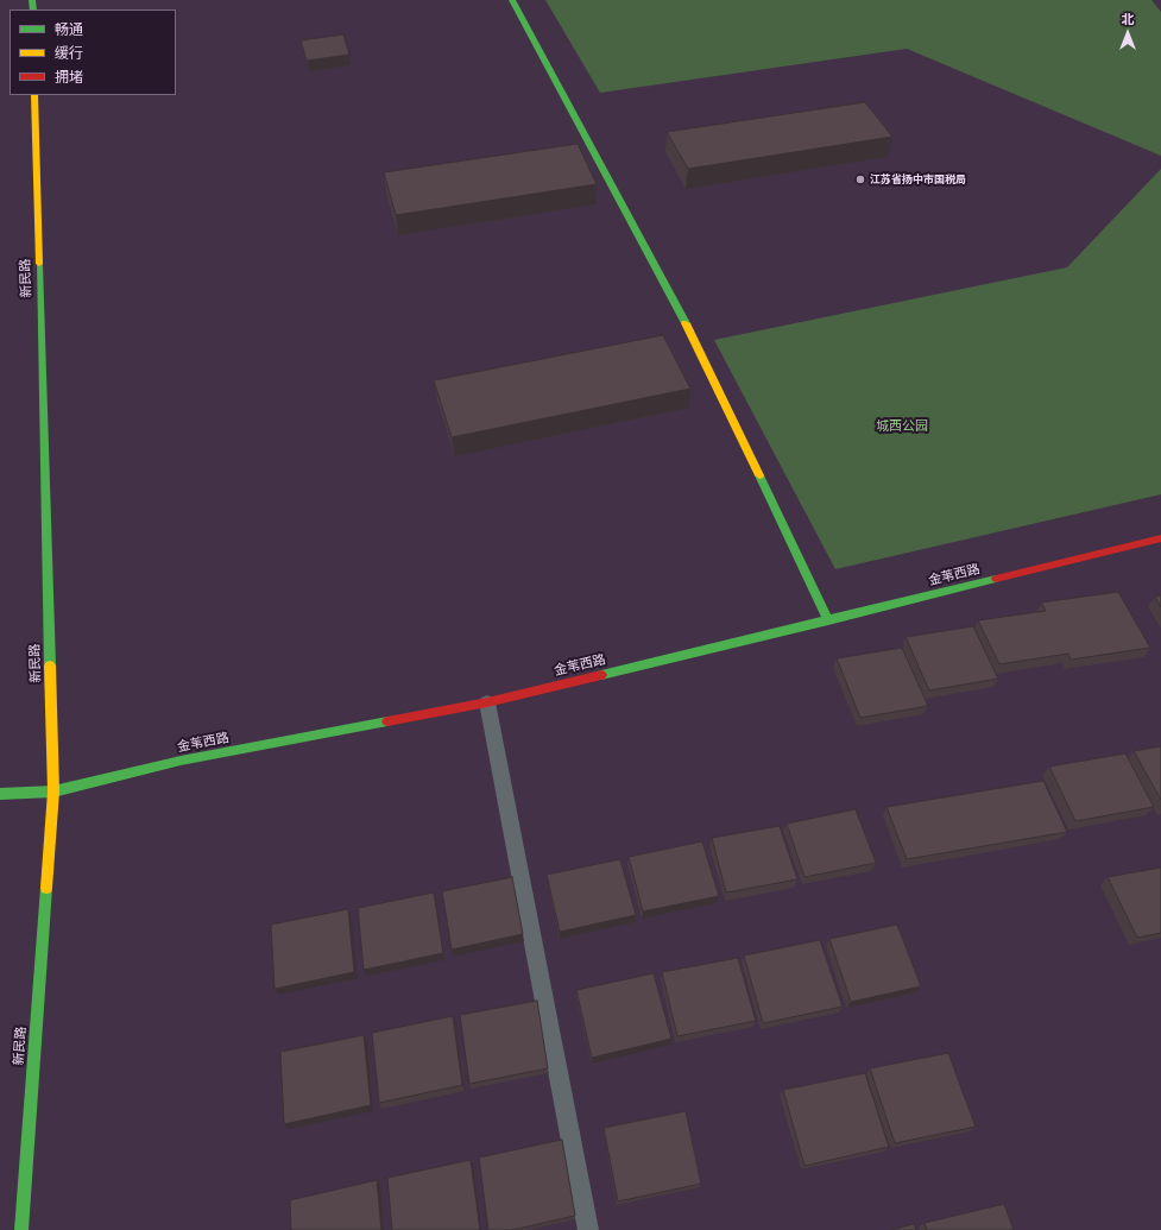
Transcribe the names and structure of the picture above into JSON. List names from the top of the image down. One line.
{"streets":{"street":["新民路","金苇西路"]},"crossings":[["新民路","金苇西路"]],"parks":["城西公园"],"places":["江苏省扬中市国税局"],"legend":["畅通","缓行","拥堵"],"north":"top"}
